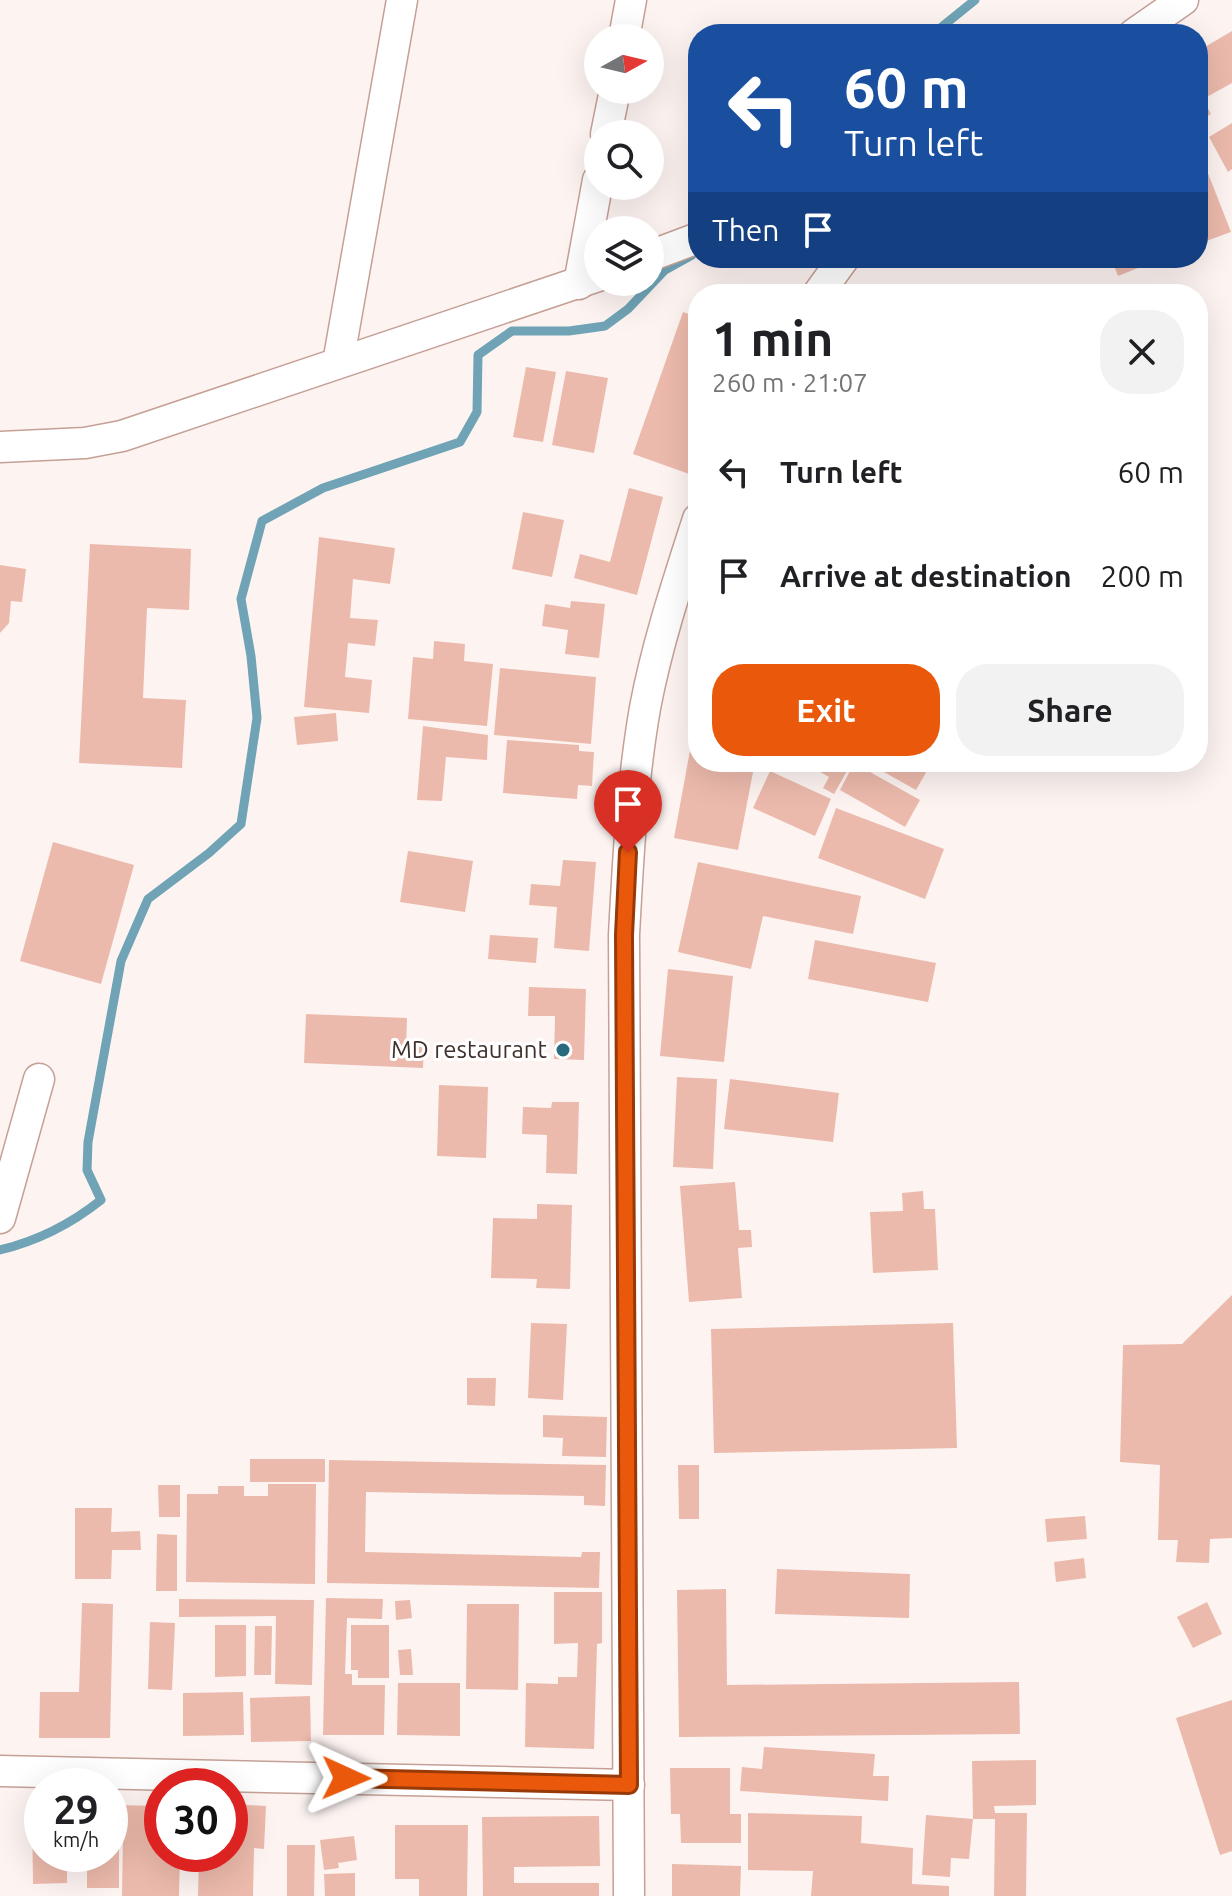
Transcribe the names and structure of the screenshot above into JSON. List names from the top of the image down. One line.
{"places":["MD restaurant"],"north":"right","page":{"turn":["60 m","Turn left"],"then":"Then","heading":["1 min","260 m · 21:07"],"list":[{"name":"Turn left","value":"60 m"},{"name":"Arrive at destination","value":"200 m"}],"buttons":["Exit","Share"],"speed":"29 km/h","limit":"30"}}
